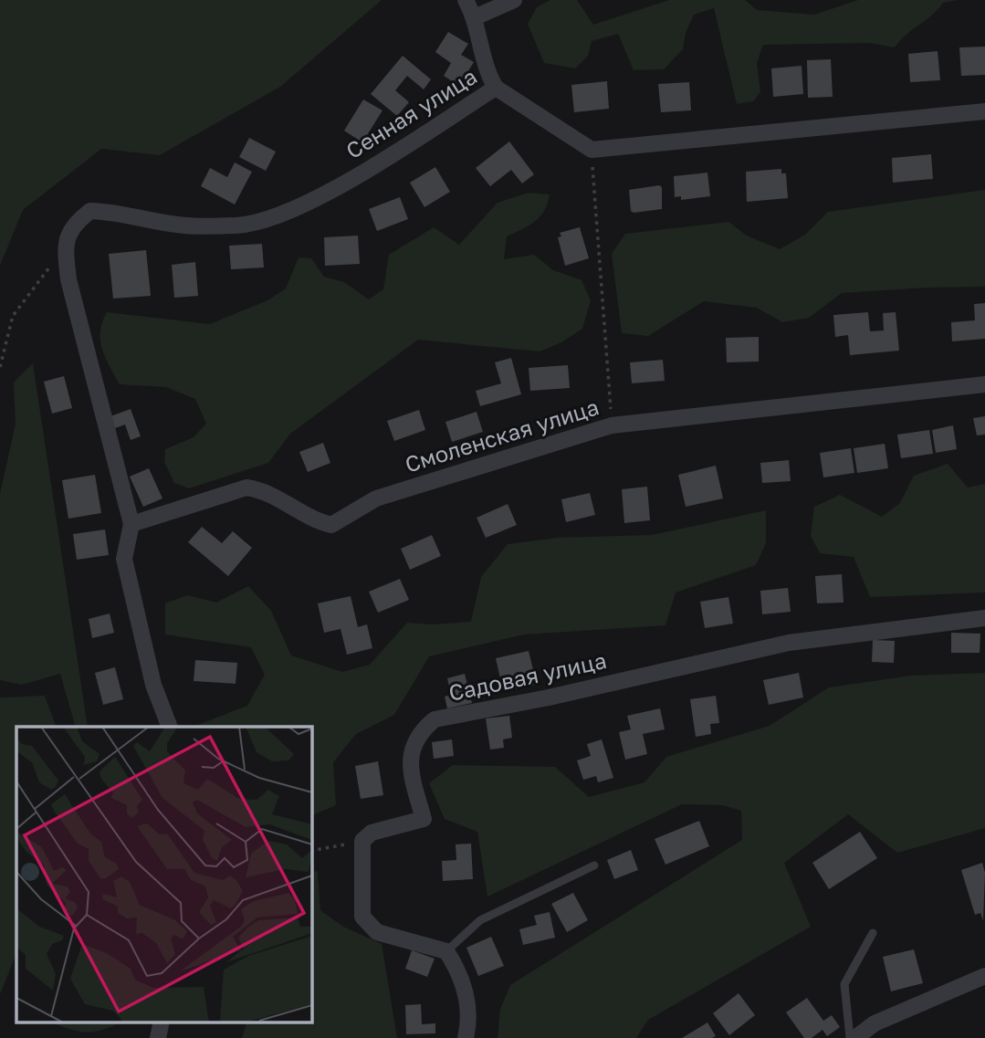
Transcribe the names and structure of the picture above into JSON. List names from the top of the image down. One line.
{"streets":{"street":["Сенная улица","Смоленская улица","Садовая улица"]}}
